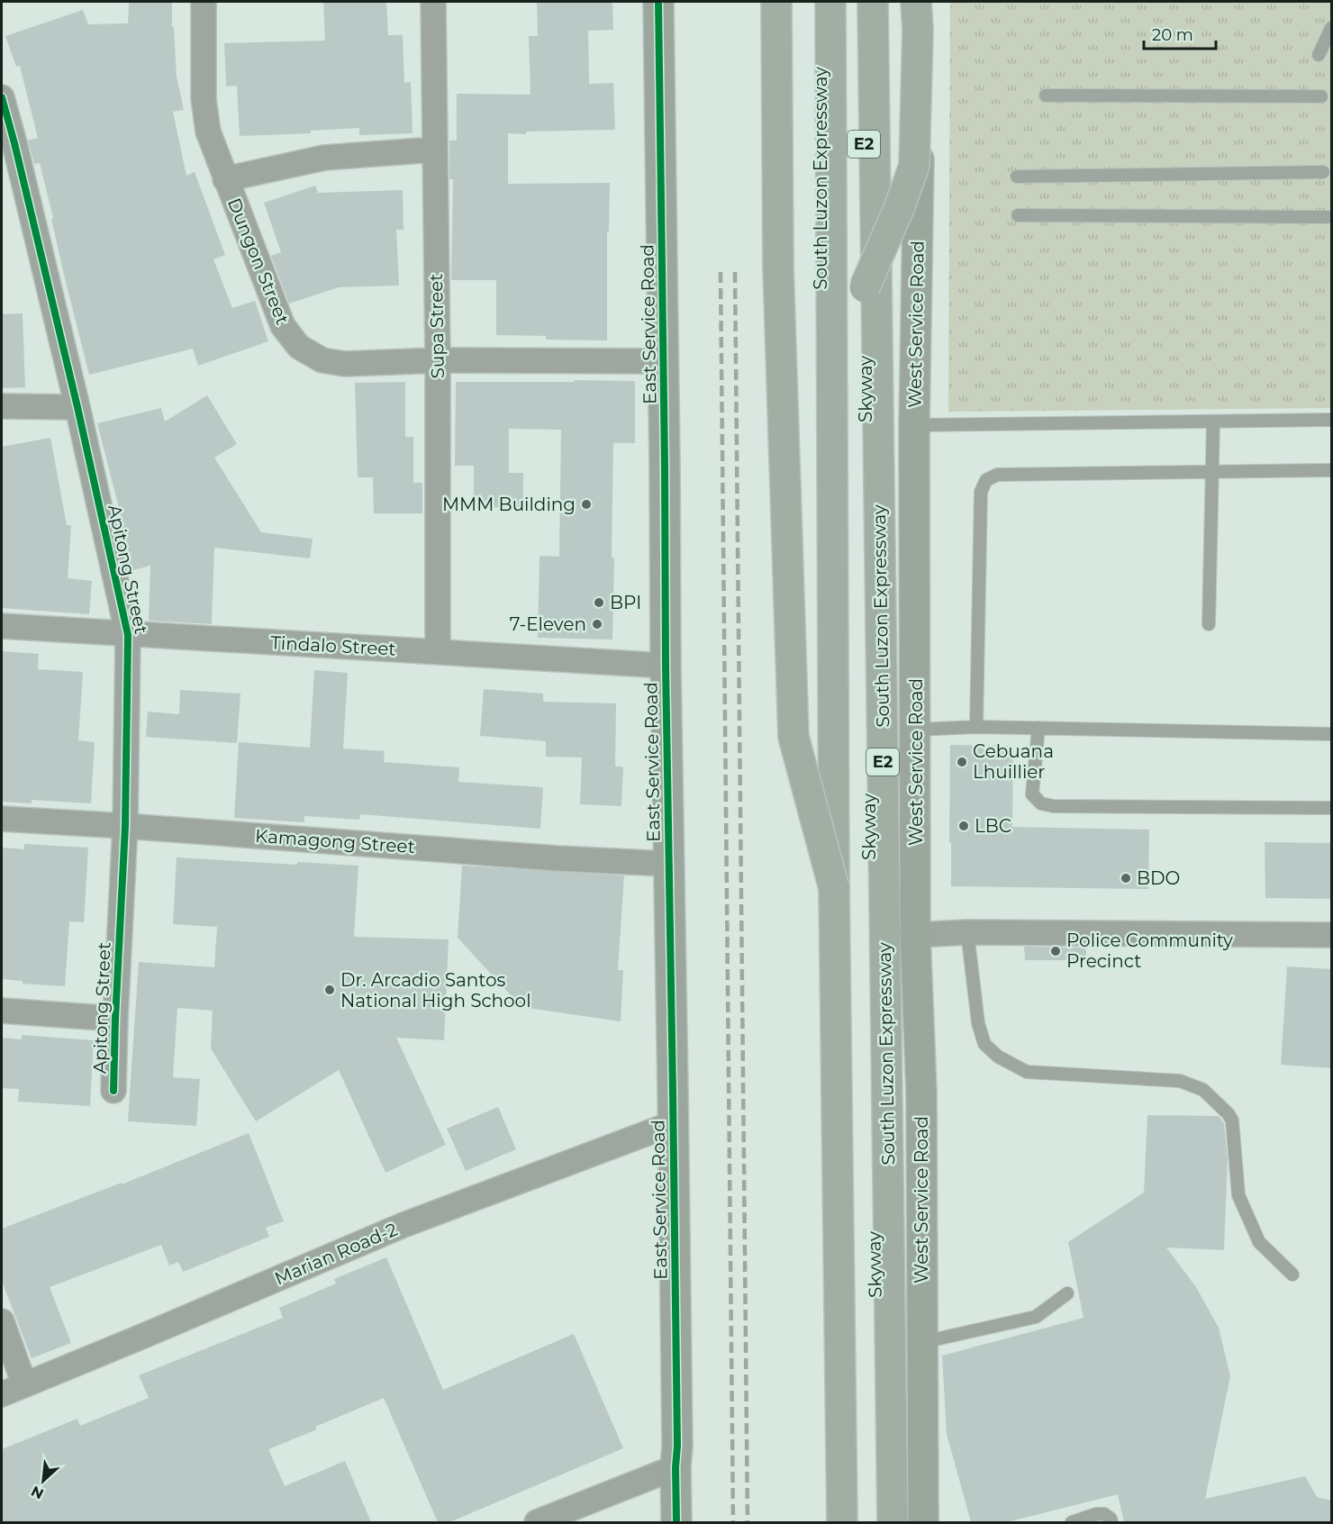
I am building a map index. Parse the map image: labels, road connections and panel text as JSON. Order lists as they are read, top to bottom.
{
  "streets": {
    "highway": ["E2", "South Luzon Expressway", "Skyway"],
    "main road": ["East Service Road", "West Service Road"],
    "street": [
      "Dungon Street",
      "Supa Street",
      "Apitong Street",
      "Tindalo Street",
      "Kamagong Street",
      "Marian Road-2"
    ]
  },
  "crossings": [
    ["Dungon Street", "East Service Road"],
    ["Dungon Street", "Supa Street"],
    ["East Service Road", "Tindalo Street"],
    ["East Service Road", "Kamagong Street"],
    ["East Service Road", "Marian Road-2"],
    ["Supa Street", "Tindalo Street"],
    ["Apitong Street", "Tindalo Street"],
    ["Apitong Street", "Kamagong Street"]
  ],
  "places": [
    "MMM Building",
    "BPI",
    "7-Eleven",
    "Cebuana Lhuillier",
    "LBC",
    "BDO",
    "Police Community Precinct",
    "Dr. Arcadio Santos National High School"
  ],
  "scale_bar": "20 m",
  "north": "bottom left"
}
